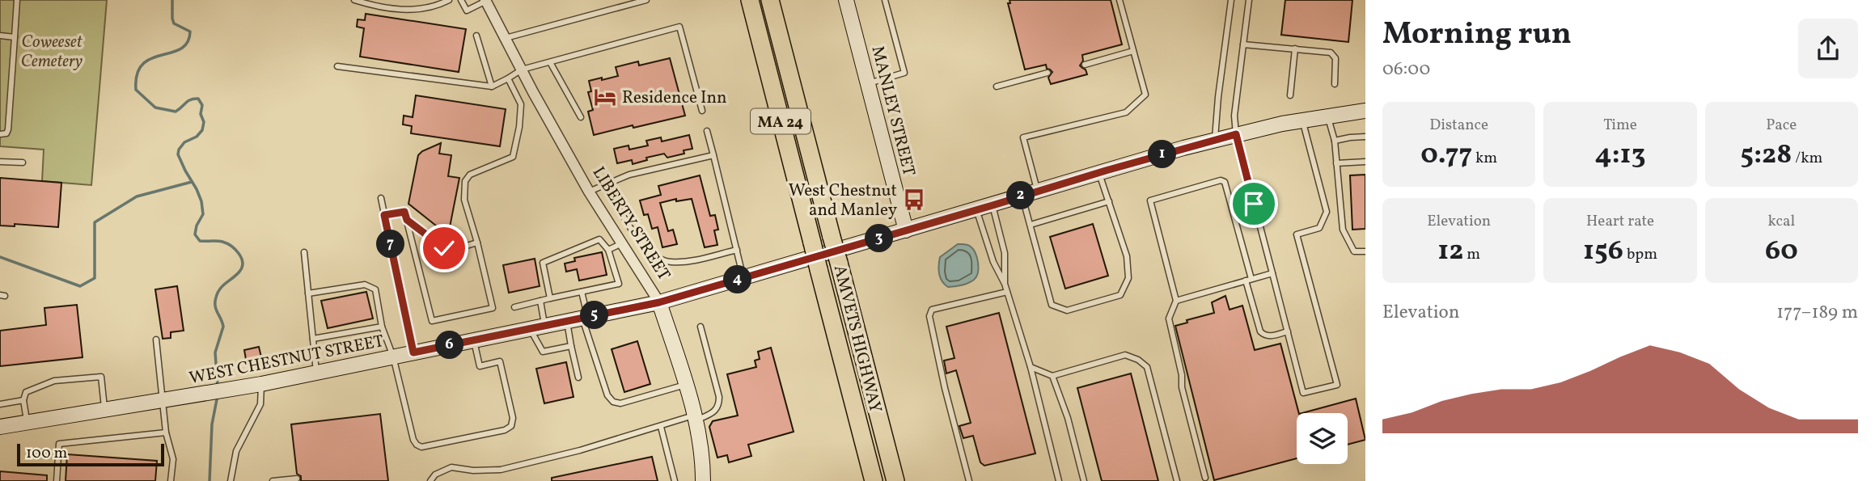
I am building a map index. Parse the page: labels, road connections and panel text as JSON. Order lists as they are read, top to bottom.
{
  "streets": {
    "highway": ["MA 24", "AMVETS HIGHWAY"],
    "main road": ["MANLEY STREET", "LIBERTY STREET", "WEST CHESTNUT STREET"]
  },
  "crossings": [
    ["MANLEY STREET", "WEST CHESTNUT STREET"],
    ["LIBERTY STREET", "WEST CHESTNUT STREET"]
  ],
  "parks": ["Coweeset Cemetery"],
  "places": {
    "hotel": ["Residence Inn"],
    "bus stop": ["West Chestnut and Manley"]
  },
  "scale_bar": "100 m",
  "page": {
    "heading": ["Morning run", "06:00"],
    "stats": [
      ["Distance", "0.77 km"],
      ["Time", "4:13"],
      ["Pace", "5:28 /km"],
      ["Elevation", "12 m"],
      ["Heart rate", "156 bpm"],
      ["kcal", "60"]
    ],
    "pins": [
      "1",
      "2",
      "3",
      "7",
      "4",
      "5",
      "6"
    ],
    "chart": ["Elevation", "177–189 m"],
    "scale": "100 m"
  }
}
